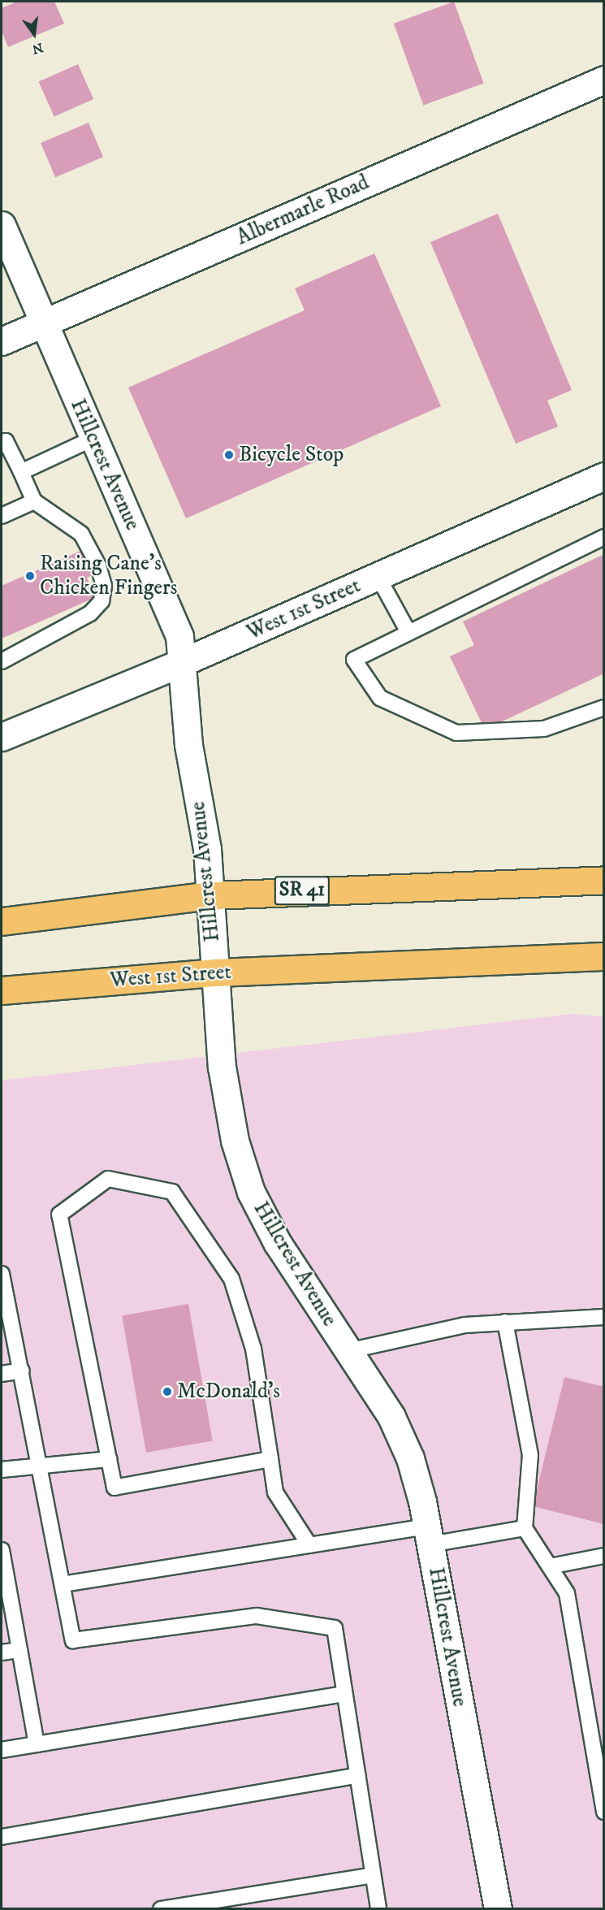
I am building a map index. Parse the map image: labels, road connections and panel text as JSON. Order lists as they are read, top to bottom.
{
  "streets": {
    "main road": ["West 1st Street", "SR 41"],
    "street": ["Albermarle Road", "Hillcrest Avenue"]
  },
  "crossings": [
    ["Albermarle Road", "Hillcrest Avenue"],
    ["Hillcrest Avenue", "West 1st Street"],
    ["Hillcrest Avenue", "SR 41"]
  ],
  "places": ["Bicycle Stop", "Raising Cane’s Chicken Fingers", "McDonald's"],
  "north": "bottom"
}
